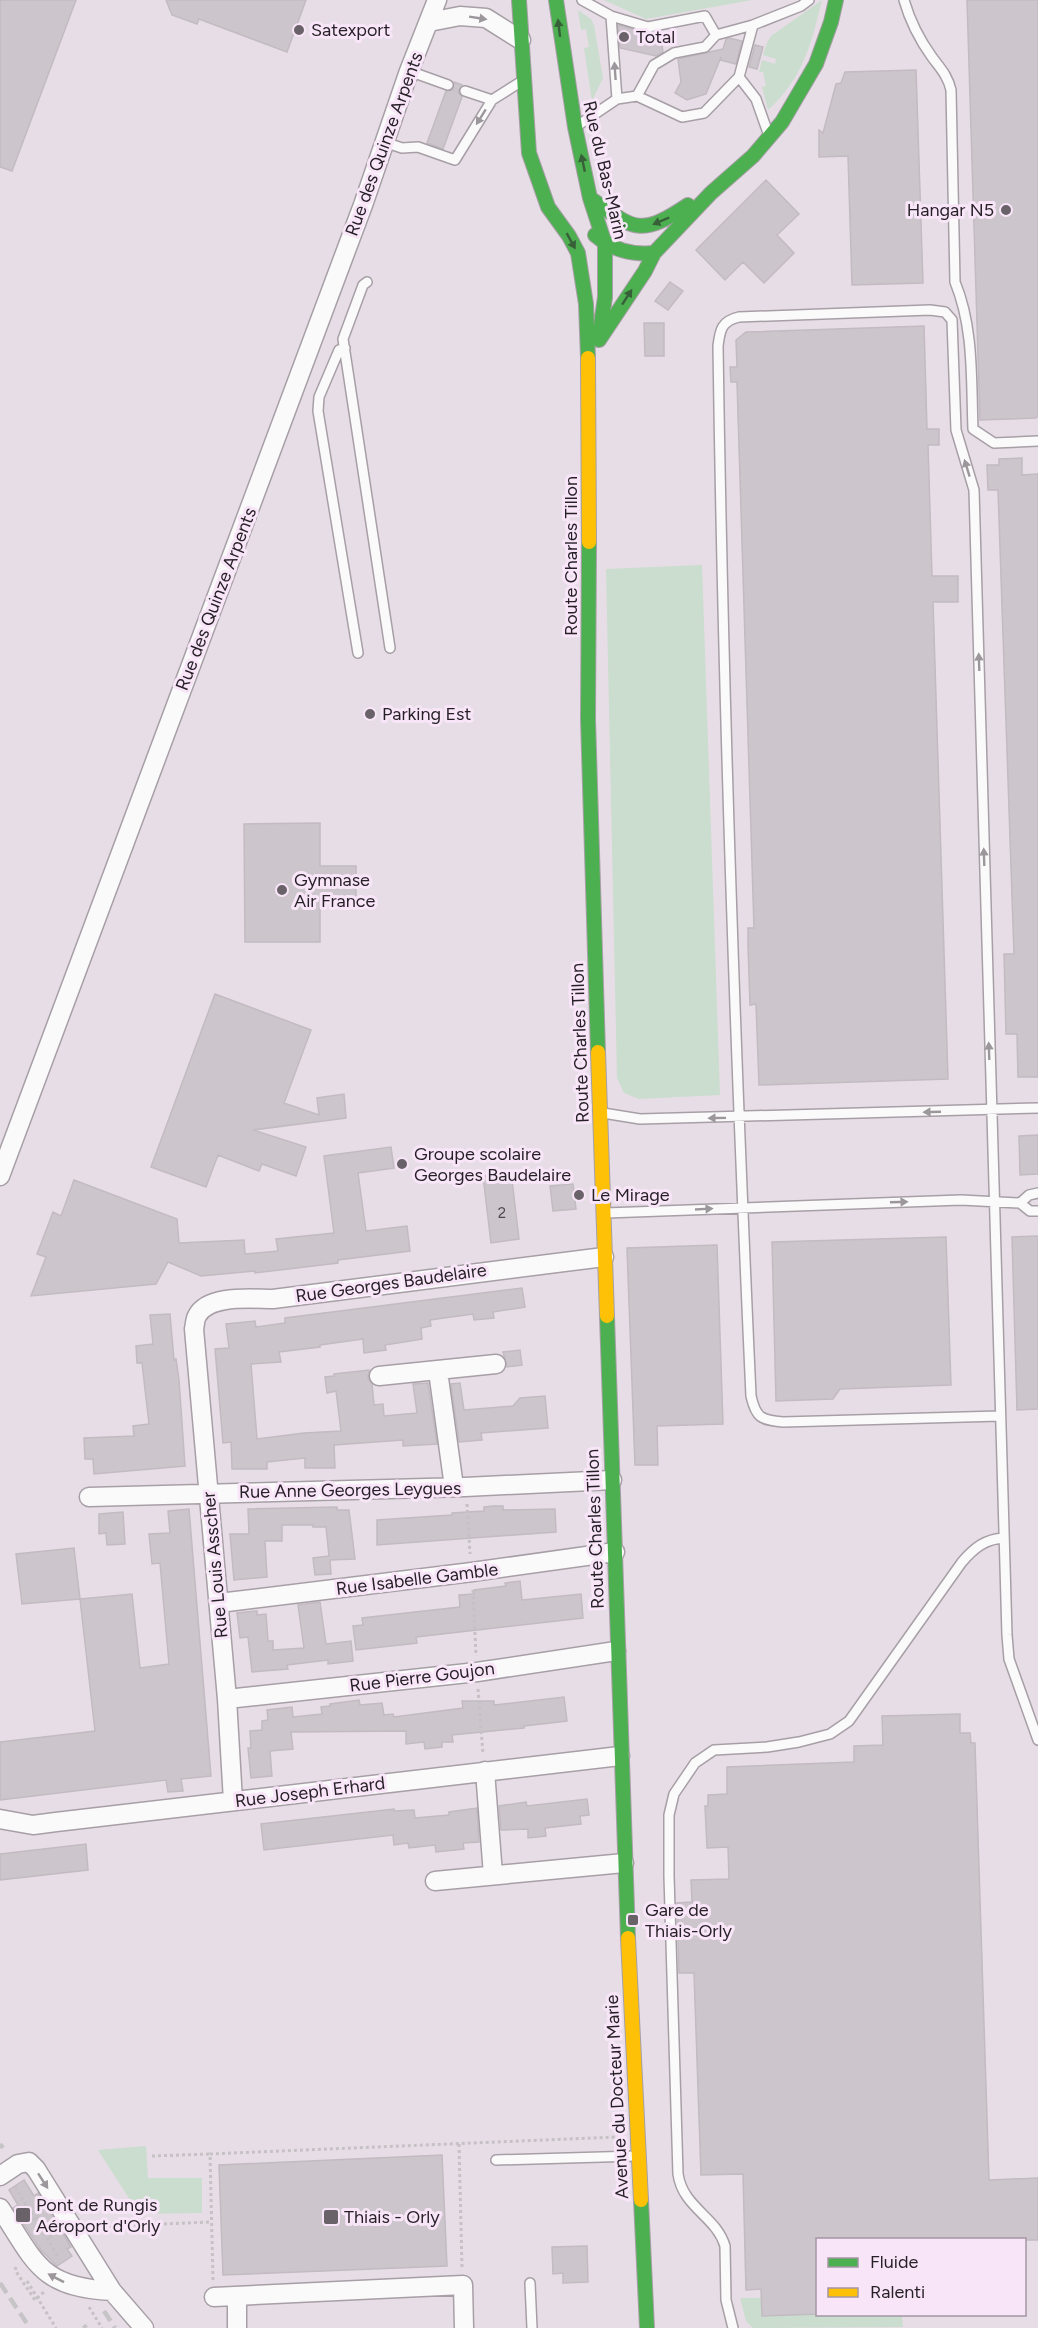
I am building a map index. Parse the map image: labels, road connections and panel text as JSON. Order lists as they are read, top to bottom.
{
  "streets": {
    "main road": ["Rue du Bas-Marin", "Route Charles Tillon", "Avenue du Docteur Marie"],
    "street": [
      "Rue des Quinze Arpents",
      "Rue Georges Baudelaire",
      "Rue Anne Georges Leygues",
      "Rue Louis Asscher",
      "Rue Isabelle Gamble",
      "Rue Pierre Goujon",
      "Rue Joseph Erhard"
    ]
  },
  "crossings": [
    ["Rue du Bas-Marin", "Route Charles Tillon"],
    ["Route Charles Tillon", "Rue Georges Baudelaire"],
    ["Route Charles Tillon", "Rue Anne Georges Leygues"],
    ["Route Charles Tillon", "Rue Isabelle Gamble"],
    ["Route Charles Tillon", "Rue Pierre Goujon"],
    ["Route Charles Tillon", "Rue Joseph Erhard"],
    ["Route Charles Tillon", "Avenue du Docteur Marie"],
    ["Rue Georges Baudelaire", "Rue Louis Asscher"],
    ["Rue Anne Georges Leygues", "Rue Louis Asscher"],
    ["Rue Louis Asscher", "Rue Isabelle Gamble"],
    ["Rue Louis Asscher", "Rue Pierre Goujon"],
    ["Rue Louis Asscher", "Rue Joseph Erhard"]
  ],
  "places": {
    "other": [
      "Satexport",
      "Total",
      "Hangar N5",
      "Parking Est",
      "Gymnase Air France",
      "Groupe scolaire Georges Baudelaire",
      "Le Mirage"
    ],
    "transit": ["Gare de Thiais-Orly", "Pont de Rungis Aéroport d'Orly", "Thiais - Orly"]
  },
  "house_numbers": ["2"],
  "legend": ["Fluide", "Ralenti"]
}
